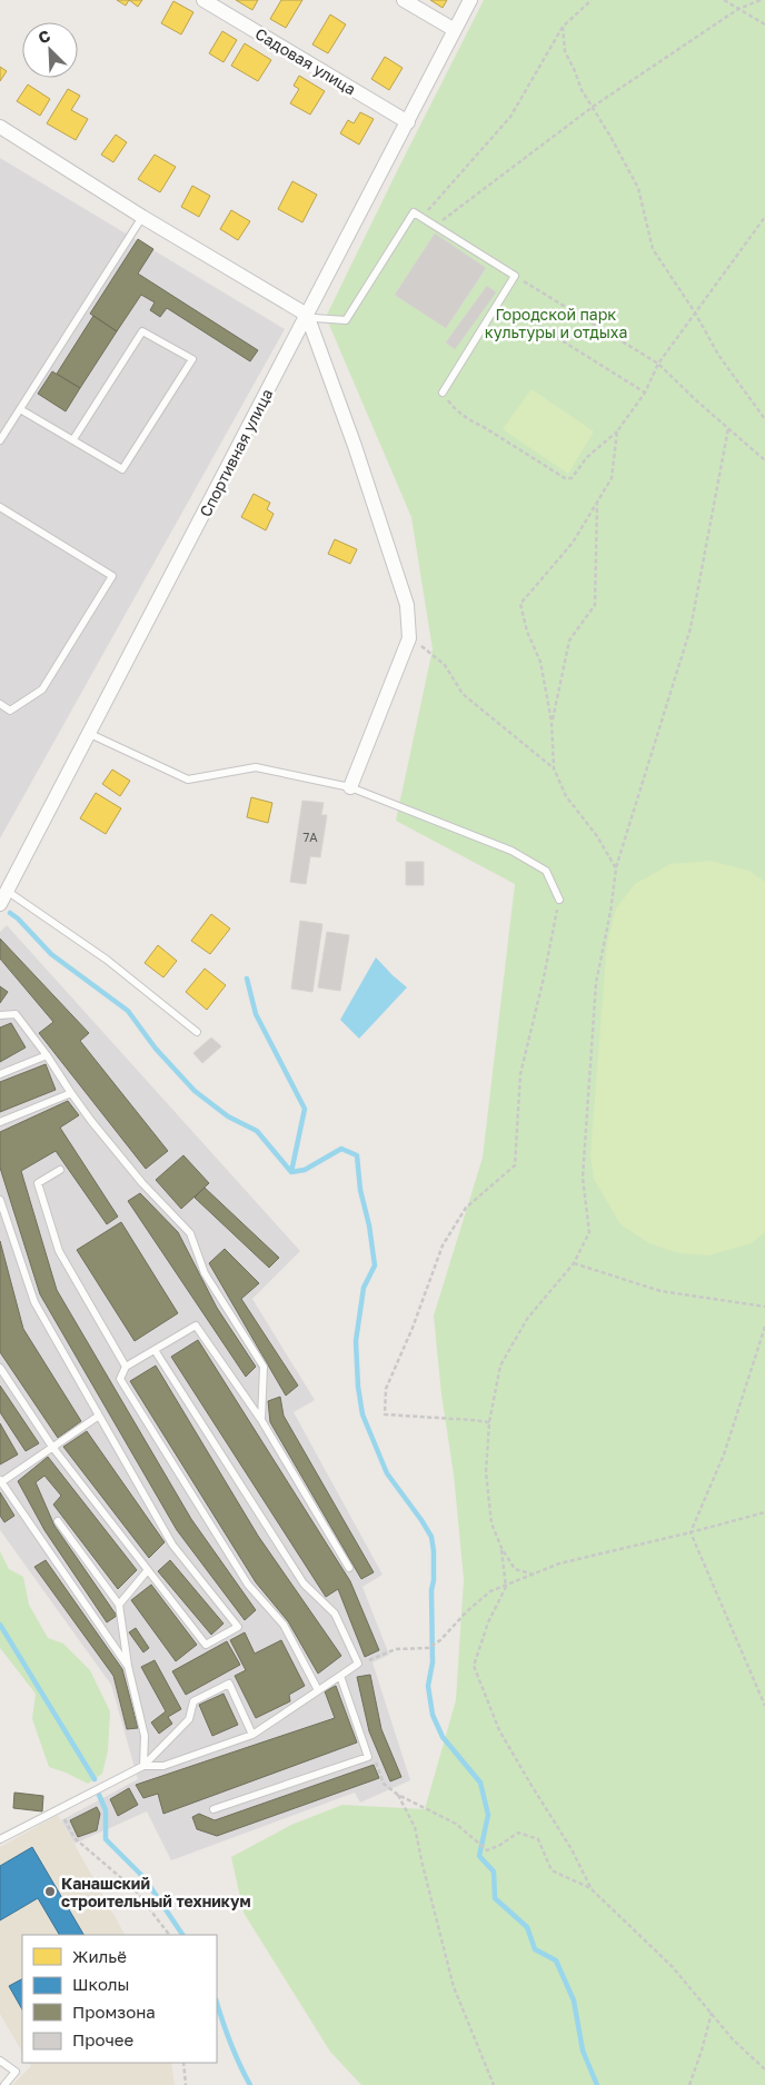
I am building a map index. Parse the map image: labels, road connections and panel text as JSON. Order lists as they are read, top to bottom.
{
  "streets": {
    "street": ["Садовая улица", "Спортивная улица"]
  },
  "crossings": [
    ["Садовая улица", "Спортивная улица"]
  ],
  "parks": ["Городской парк культуры и отдыха"],
  "places": ["Канашский строительный техникум"],
  "house_numbers": ["7А"],
  "legend": [
    "Жильё",
    "Школы",
    "Промзона",
    "Прочее"
  ],
  "north": "top left"
}
